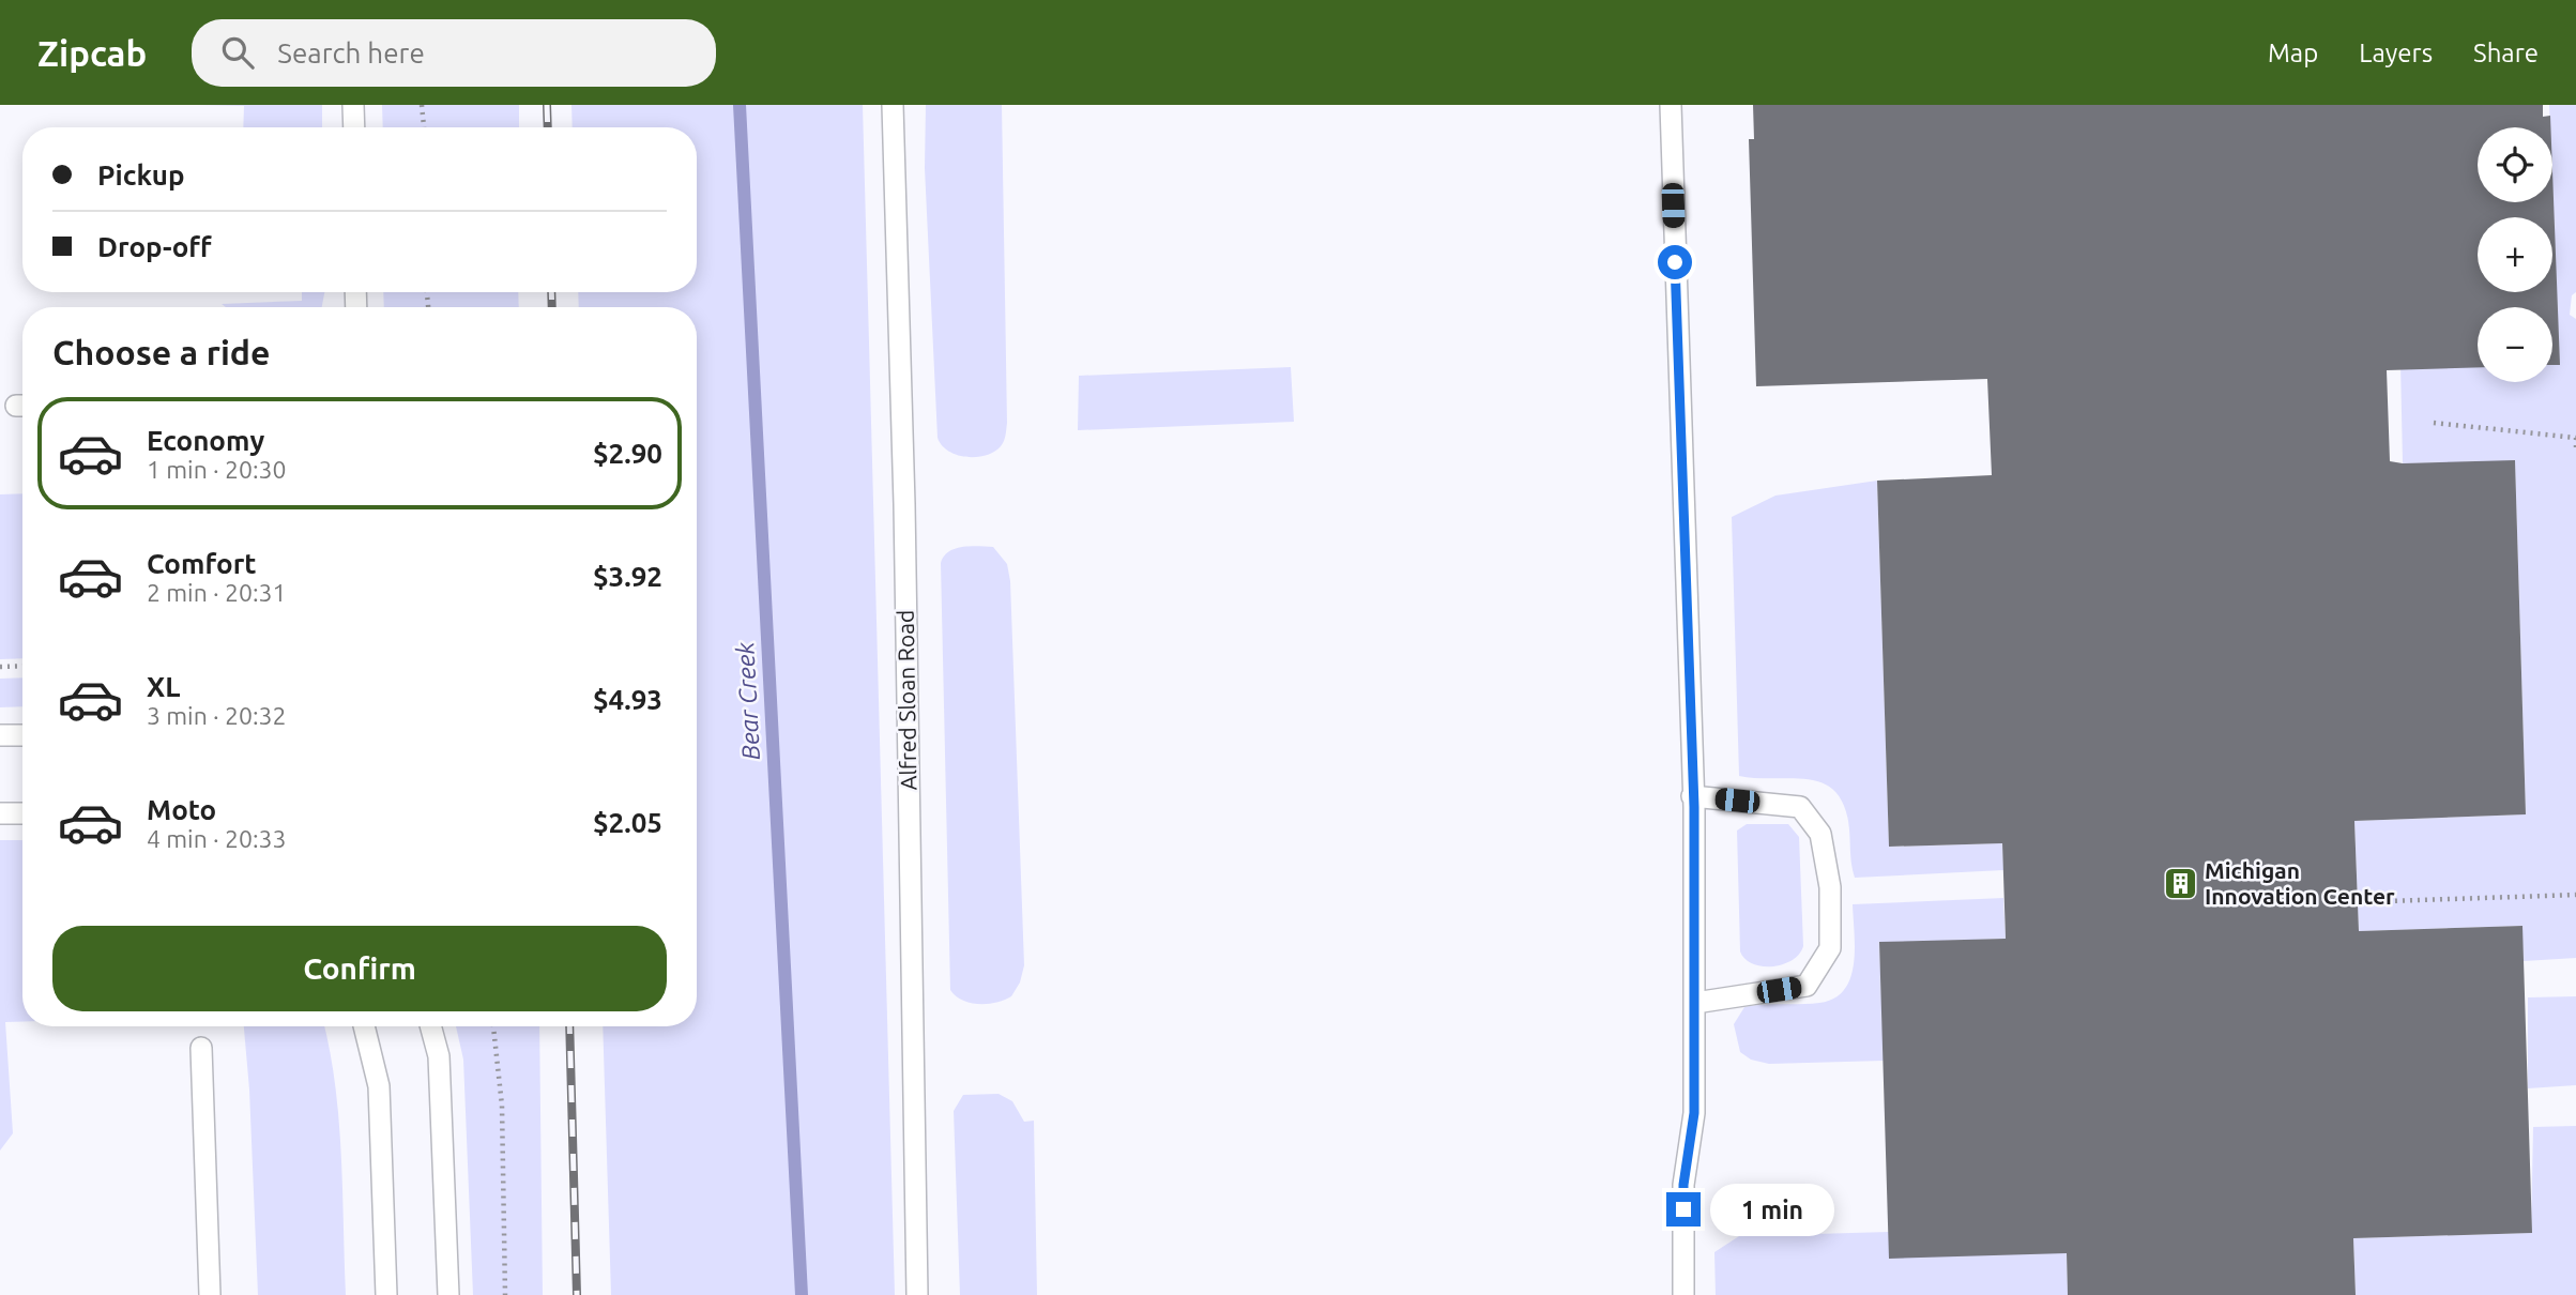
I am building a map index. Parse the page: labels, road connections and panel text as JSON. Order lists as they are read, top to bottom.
{
  "streets": {
    "lane": ["Alfred Sloan Road"]
  },
  "water": ["Bear Creek"],
  "places": {
    "building": ["Michigan Innovation Center"]
  },
  "page": {
    "header": "Zipcab",
    "search": "Search here",
    "nav": ["Map", "Layers", "Share"],
    "map_buttons": ["+", "−"],
    "banner": ["Pickup", "Drop-off"],
    "heading": "Choose a ride",
    "list": [
      {
        "name": "Economy",
        "note": "1 min · 20:30",
        "value": "$2.90"
      },
      {
        "name": "Comfort",
        "note": "2 min · 20:31",
        "value": "$3.92"
      },
      {
        "name": "XL",
        "note": "3 min · 20:32",
        "value": "$4.93"
      },
      {
        "name": "Moto",
        "note": "4 min · 20:33",
        "value": "$2.05"
      }
    ],
    "buttons": "Confirm",
    "bubble": "1 min"
  }
}
